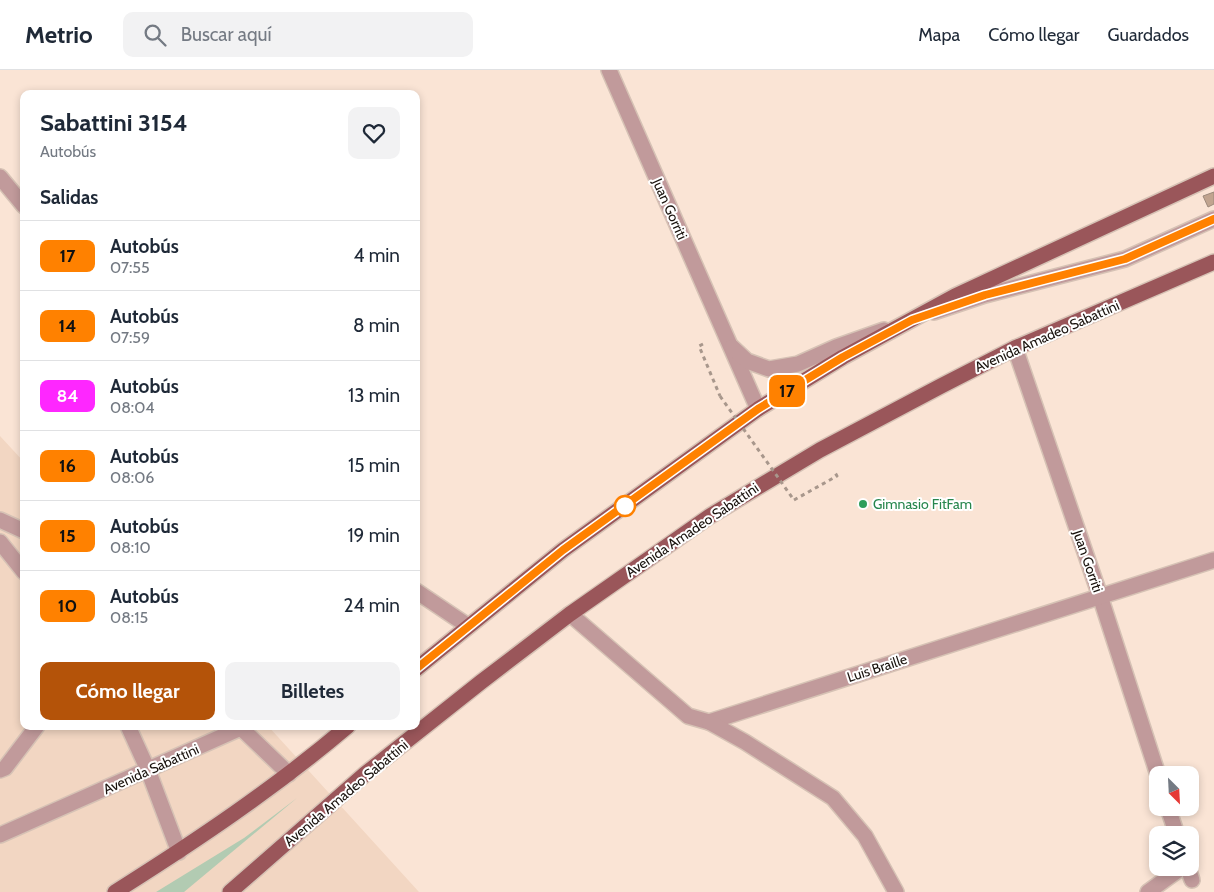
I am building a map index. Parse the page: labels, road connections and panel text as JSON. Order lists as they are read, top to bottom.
{
  "streets": {
    "main road": ["Avenida Amadeo Sabattini"],
    "street": ["Juan Gorriti", "Luis Braille", "Avenida Sabattini"]
  },
  "crossings": [
    ["Juan Gorriti", "Avenida Amadeo Sabattini"],
    ["Juan Gorriti", "Luis Braille"]
  ],
  "places": ["Gimnasio FitFam"],
  "lines": ["bus line 17"],
  "north": "bottom right",
  "page": {
    "header": "Metrio",
    "search": "Buscar aquí",
    "nav": ["Mapa", "Cómo llegar", "Guardados"],
    "on_map": "17",
    "heading": [
      ["Sabattini 3154", "Autobús"],
      "Salidas"
    ],
    "list": [
      {
        "mark": "17",
        "name": "Autobús",
        "note": "07:55",
        "value": "4 min"
      },
      {
        "mark": "14",
        "name": "Autobús",
        "note": "07:59",
        "value": "8 min"
      },
      {
        "mark": "84",
        "name": "Autobús",
        "note": "08:04",
        "value": "13 min"
      },
      {
        "mark": "16",
        "name": "Autobús",
        "note": "08:06",
        "value": "15 min"
      },
      {
        "mark": "15",
        "name": "Autobús",
        "note": "08:10",
        "value": "19 min"
      },
      {
        "mark": "10",
        "name": "Autobús",
        "note": "08:15",
        "value": "24 min"
      }
    ],
    "buttons": ["Cómo llegar", "Billetes"]
  }
}
